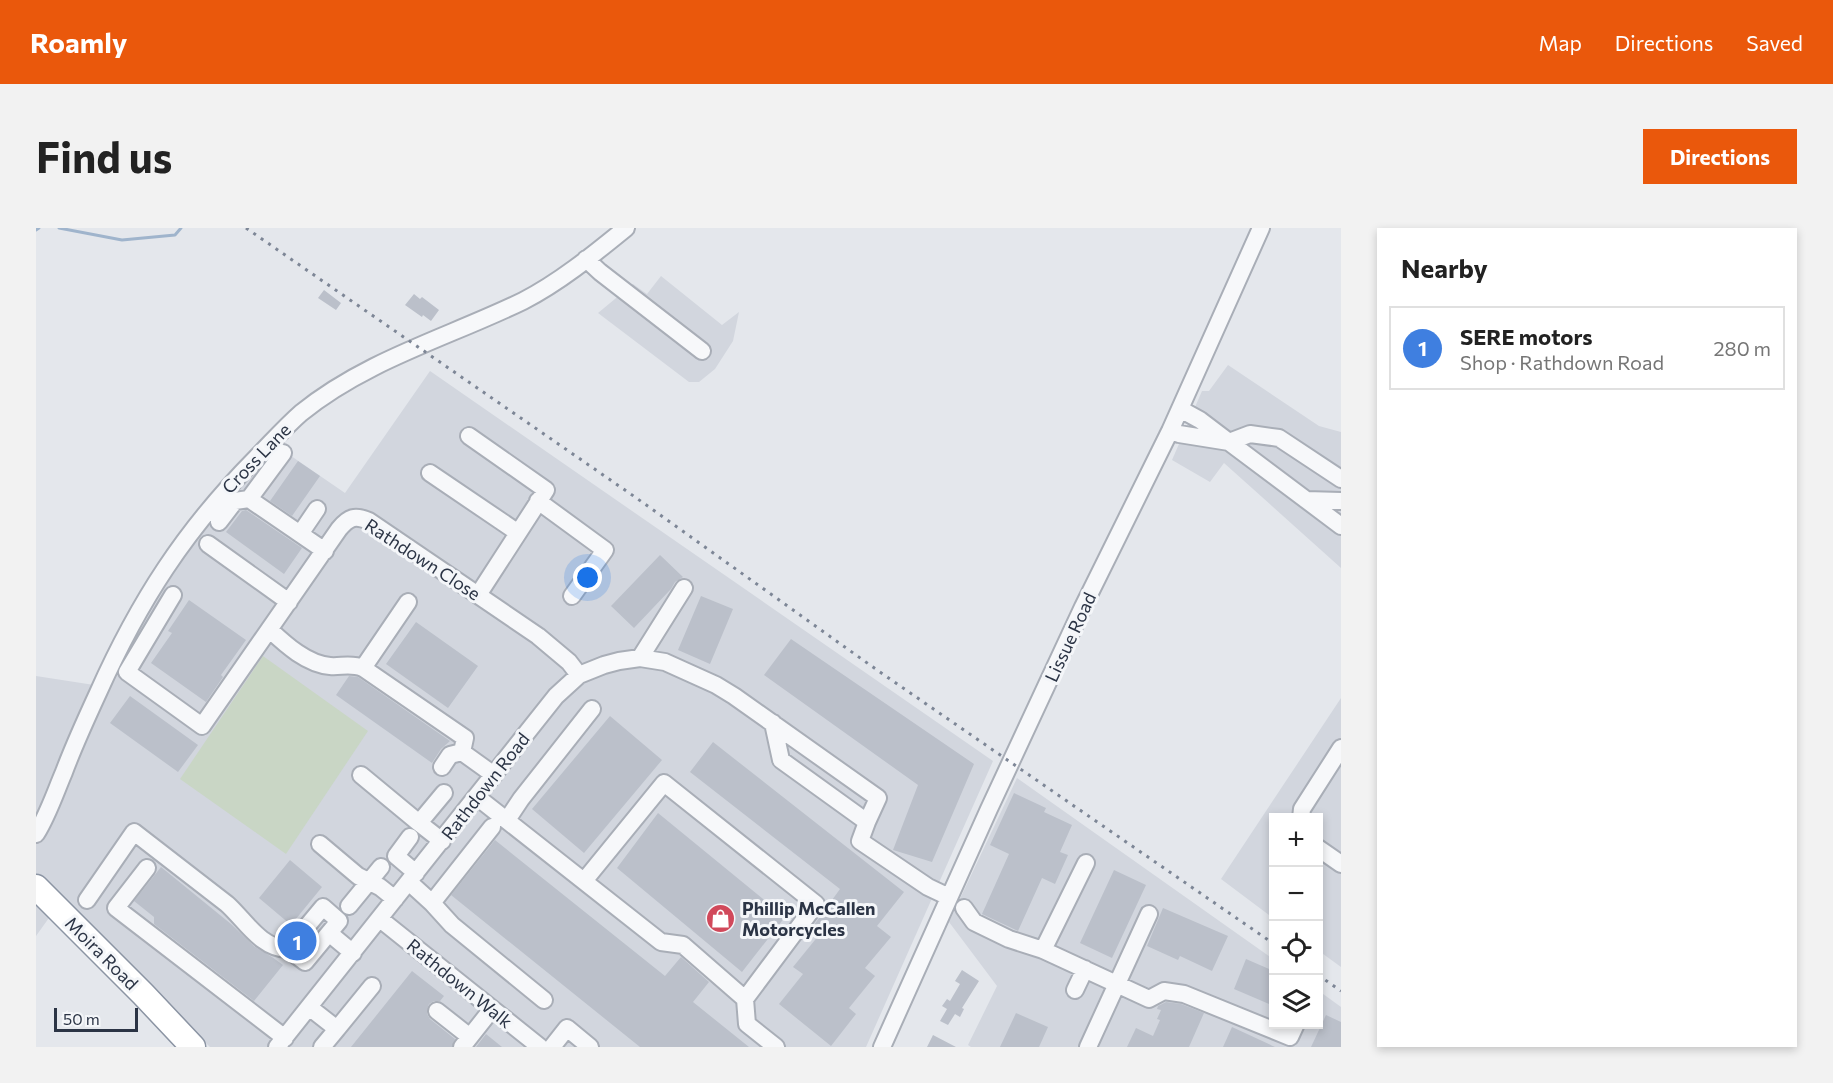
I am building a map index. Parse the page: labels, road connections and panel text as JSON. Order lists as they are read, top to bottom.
{
  "streets": {
    "highway": ["Moira Road"],
    "street": [
      "Cross Lane",
      "Rathdown Close",
      "Lissue Road",
      "Rathdown Road",
      "Rathdown Walk"
    ]
  },
  "crossings": [
    ["Rathdown Close", "Rathdown Road"],
    ["Rathdown Road", "Rathdown Walk"]
  ],
  "places": {
    "shop": ["Phillip McCallen Motorcycles"]
  },
  "scale_bar": "50 m",
  "page": {
    "header": "Roamly",
    "nav": ["Map", "Directions", "Saved"],
    "buttons": "Directions",
    "title": "Find us",
    "heading": "Nearby",
    "list": [
      {
        "mark": "1",
        "name": "SERE motors",
        "note": "Shop · Rathdown Road",
        "value": "280 m"
      }
    ],
    "map_buttons": ["+", "−"],
    "pins": "1",
    "scale": "50 m"
  }
}
